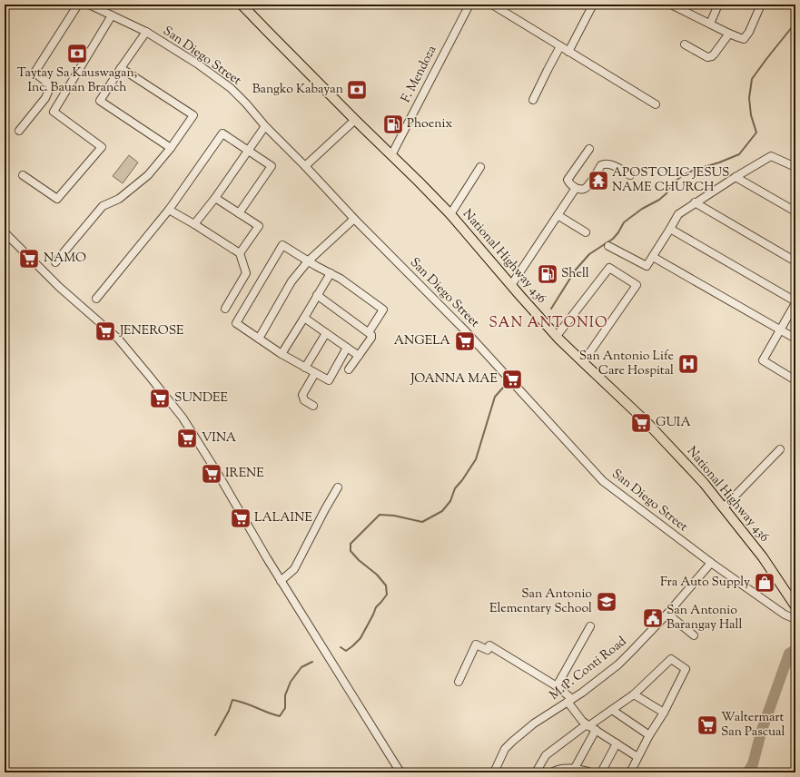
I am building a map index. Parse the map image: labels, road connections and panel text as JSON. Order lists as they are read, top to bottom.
{
  "streets": {
    "main road": ["National Highway 436"],
    "street": ["San Diego Street", "F. Mendoza", "M. P. Conti Road"]
  },
  "crossings": [
    ["San Diego Street", "M. P. Conti Road"],
    ["F. Mendoza", "National Highway 436"]
  ],
  "districts": ["SAN ANTONIO"],
  "places": {
    "bank": ["Taytay Sa Kauswagan, Inc. Bauan Branch", "Bangko Kabayan"],
    "fuel station": ["Phoenix", "Shell"],
    "temple": ["APOSTOLIC JESUS NAME CHURCH"],
    "supermarket": [
      "NAMO",
      "JENEROSE",
      "ANGELA",
      "JOANNA MAE",
      "SUNDEE",
      "GUIA",
      "VINA",
      "IRENE",
      "LALAINE",
      "Waltermart San Pascual"
    ],
    "hospital": ["San Antonio Life Care Hospital"],
    "shop": ["Fra Auto Supply"],
    "school or university": ["San Antonio Elementary School"],
    "public building": ["San Antonio Barangay Hall"]
  }
}
